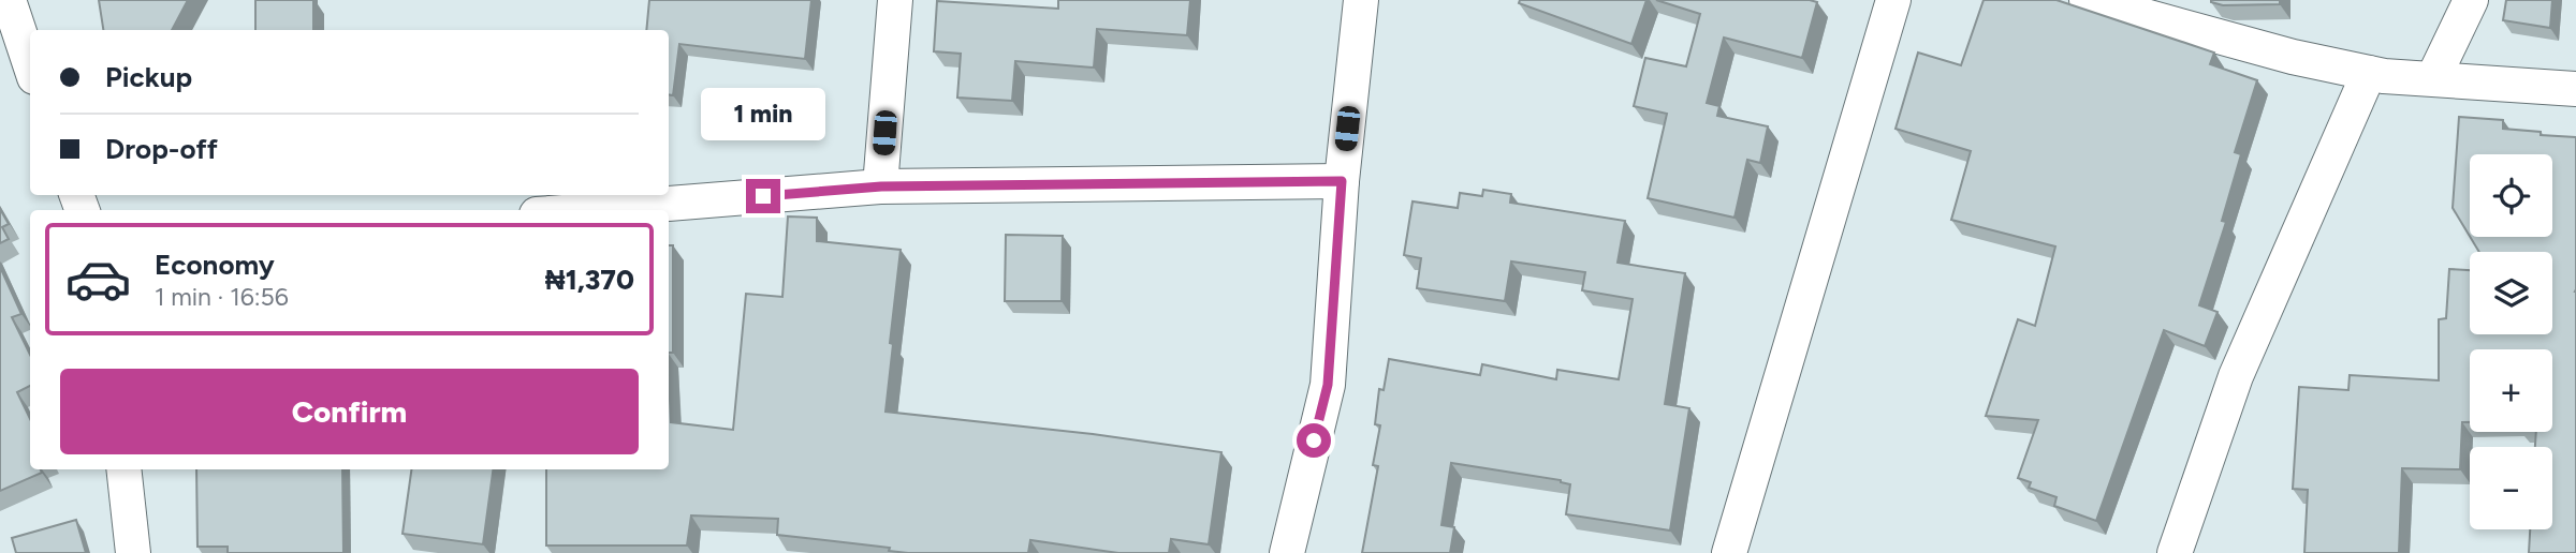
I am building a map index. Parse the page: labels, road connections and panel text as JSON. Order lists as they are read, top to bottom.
{
  "page": {
    "banner": ["Pickup", "Drop-off"],
    "bubble": "1 min",
    "map_buttons": ["+", "−"],
    "list": [
      {
        "name": "Economy",
        "note": "1 min · 16:56",
        "value": "₦1,370"
      }
    ],
    "buttons": "Confirm"
  }
}
